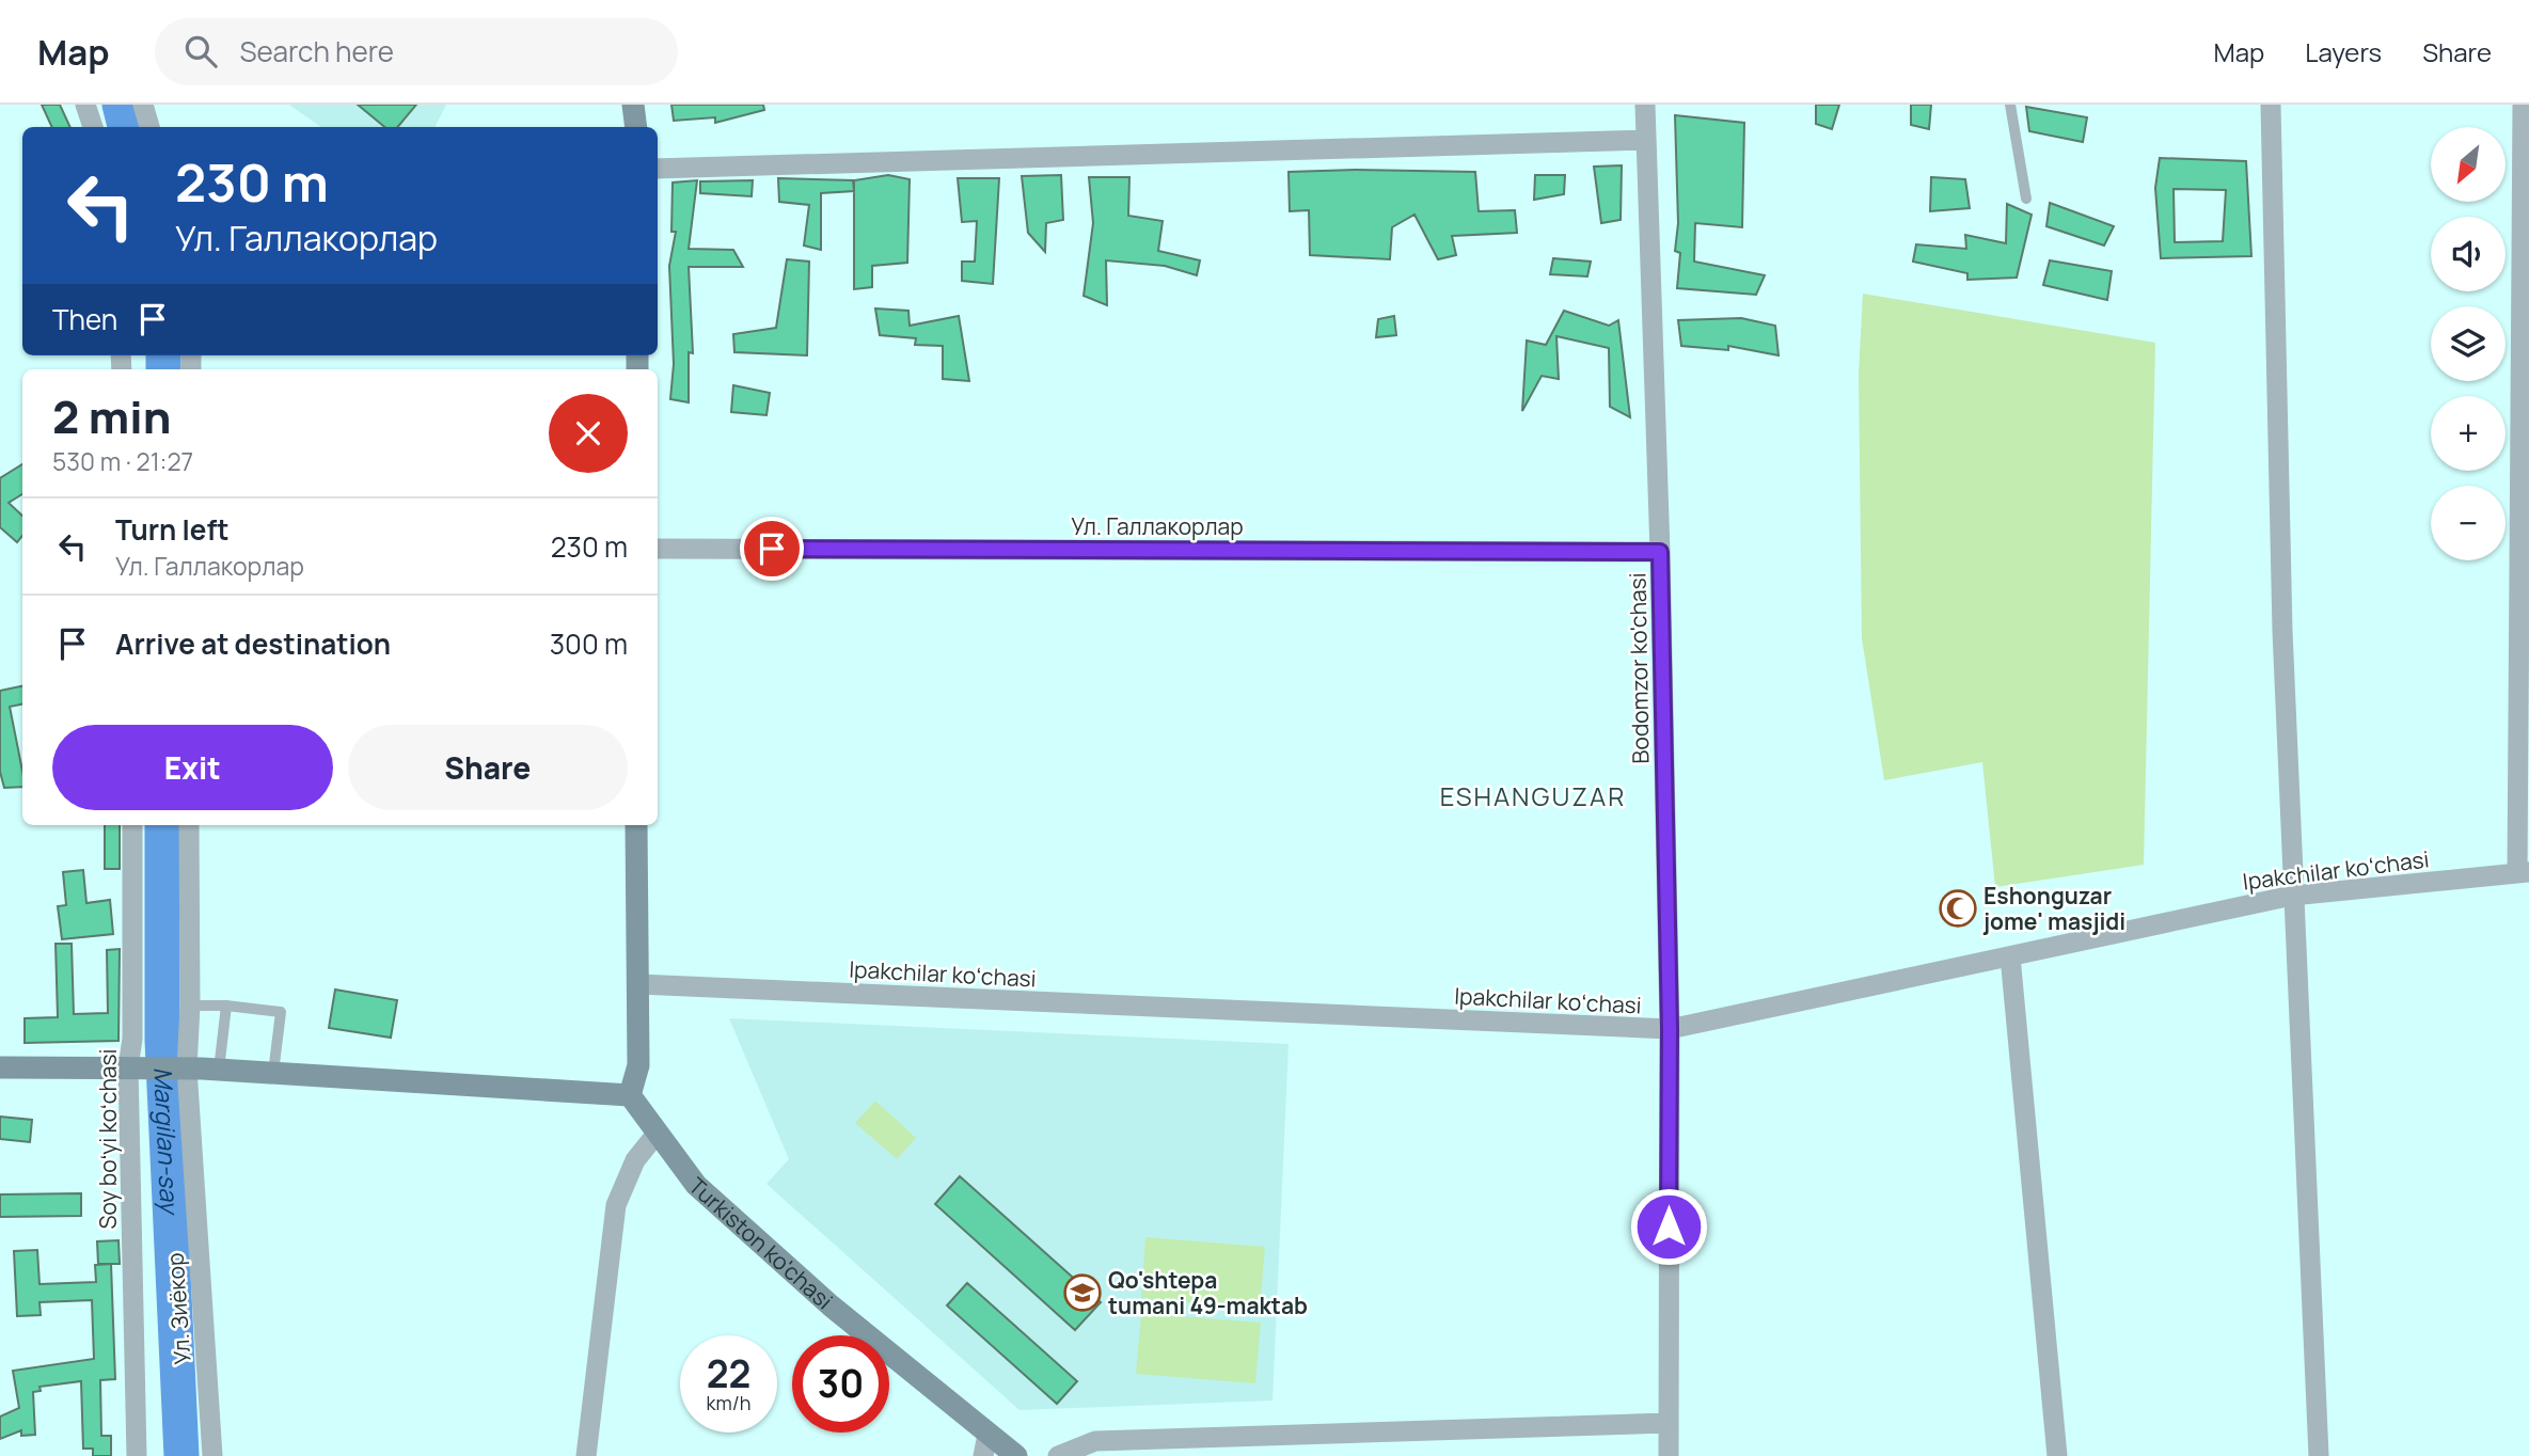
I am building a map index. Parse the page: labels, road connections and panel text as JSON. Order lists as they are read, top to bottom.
{
  "streets": {
    "street": [
      "Ул. Галлакорлар",
      "Bodomzor ko'chasi",
      "Ipakchilar koʻchasi",
      "Soy boʻyi koʻchasi",
      "Turkiston ko'chasi",
      "Ул. Зиёкор"
    ]
  },
  "crossings": [
    ["Ул. Галлакорлар", "Bodomzor ko'chasi"],
    ["Bodomzor ko'chasi", "Ipakchilar koʻchasi"]
  ],
  "districts": ["ESHANGUZAR"],
  "water": ["Margilan-say"],
  "places": {
    "mosque": ["Eshonguzar jome' masjidi"],
    "school or university": ["Qo'shtepa tumani 49-maktab"]
  },
  "north": "bottom left",
  "page": {
    "header": "Map",
    "search": "Search here",
    "nav": ["Map", "Layers", "Share"],
    "map_buttons": ["+", "−"],
    "turn": ["230 m", "Ул. Галлакорлар"],
    "then": "Then",
    "heading": ["2 min", "530 m · 21:27"],
    "list": [
      {
        "name": "Turn left",
        "note": "Ул. Галлакорлар",
        "value": "230 m"
      },
      {
        "name": "Arrive at destination",
        "value": "300 m"
      }
    ],
    "buttons": ["Exit", "Share"],
    "speed": "22 km/h",
    "limit": "30"
  }
}
